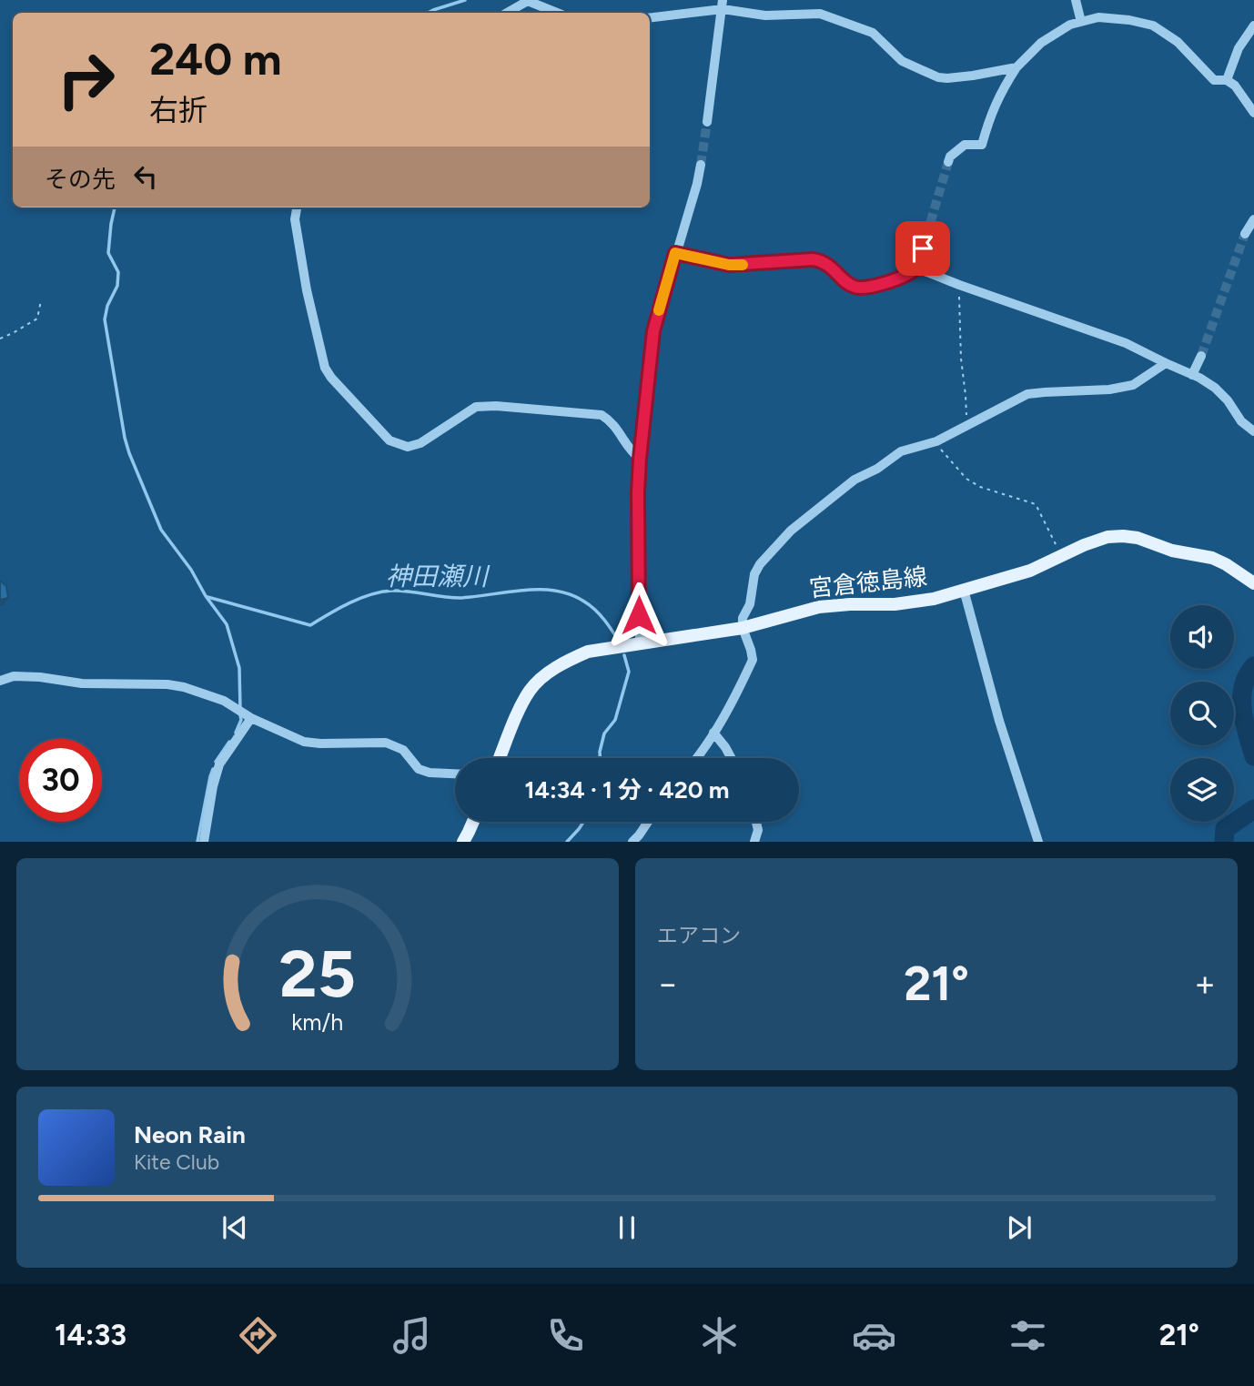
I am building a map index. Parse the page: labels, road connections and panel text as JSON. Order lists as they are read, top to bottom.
{
  "streets": {
    "main road": ["宮倉徳島線"]
  },
  "water": ["神田瀬川"],
  "page": {
    "turn": ["240 m", "右折"],
    "then": "その先",
    "limit": "30",
    "trip": "14:34 · 1 分 · 420 m",
    "tile": "エアコン",
    "heat": ["−", "21°", "+"],
    "song": ["Neon Rain", "Kite Club"],
    "tabs": ["14:33", "21°"],
    "gauge": ["25", "km/h"]
  }
}
